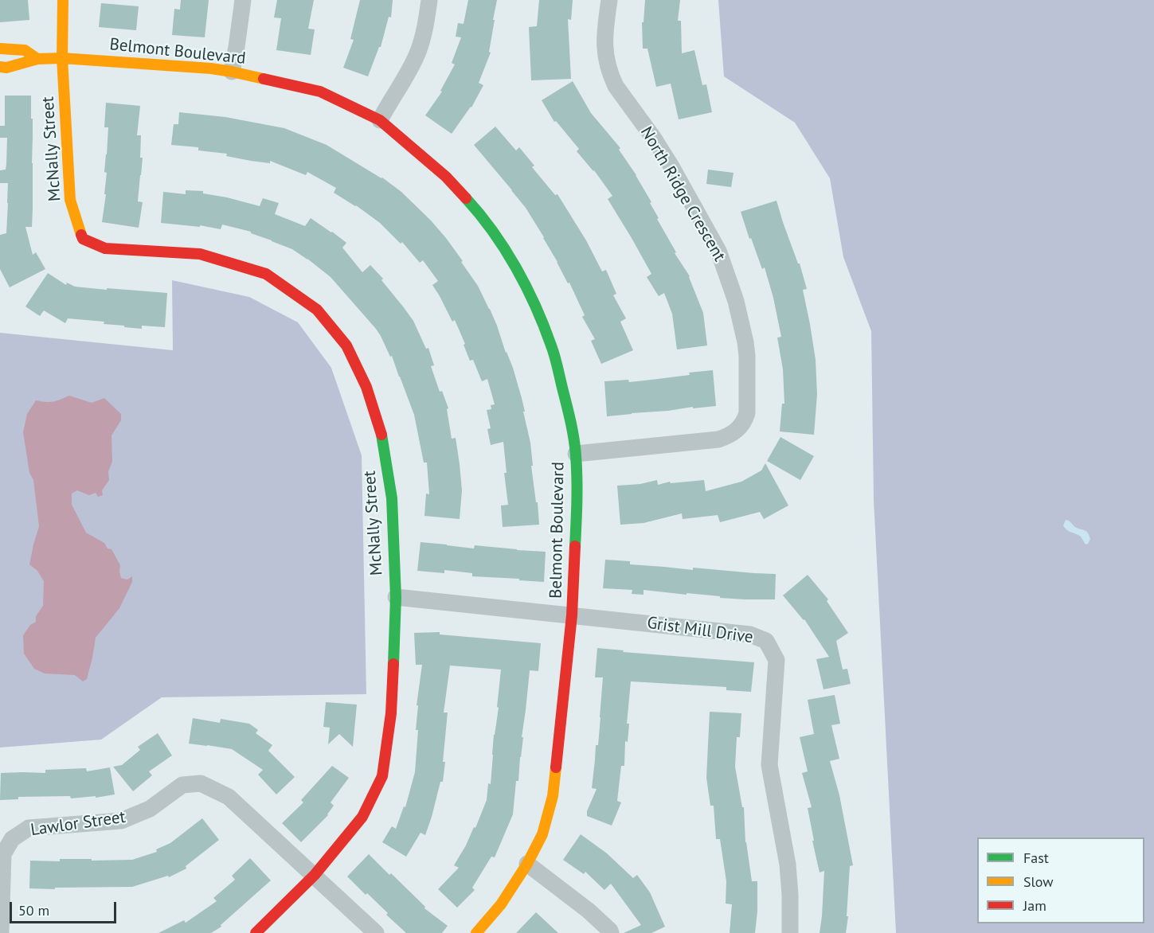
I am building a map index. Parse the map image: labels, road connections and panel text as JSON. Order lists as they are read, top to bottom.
{
  "streets": {
    "street": [
      "Belmont Boulevard",
      "McNally Street",
      "North Ridge Crescent",
      "Grist Mill Drive",
      "Lawlor Street"
    ]
  },
  "crossings": [
    ["Belmont Boulevard", "McNally Street"],
    ["Belmont Boulevard", "North Ridge Crescent"],
    ["Belmont Boulevard", "Grist Mill Drive"],
    ["McNally Street", "Grist Mill Drive"],
    ["McNally Street", "Lawlor Street"]
  ],
  "legend": ["Fast", "Slow", "Jam"],
  "scale_bar": "50 m"
}
